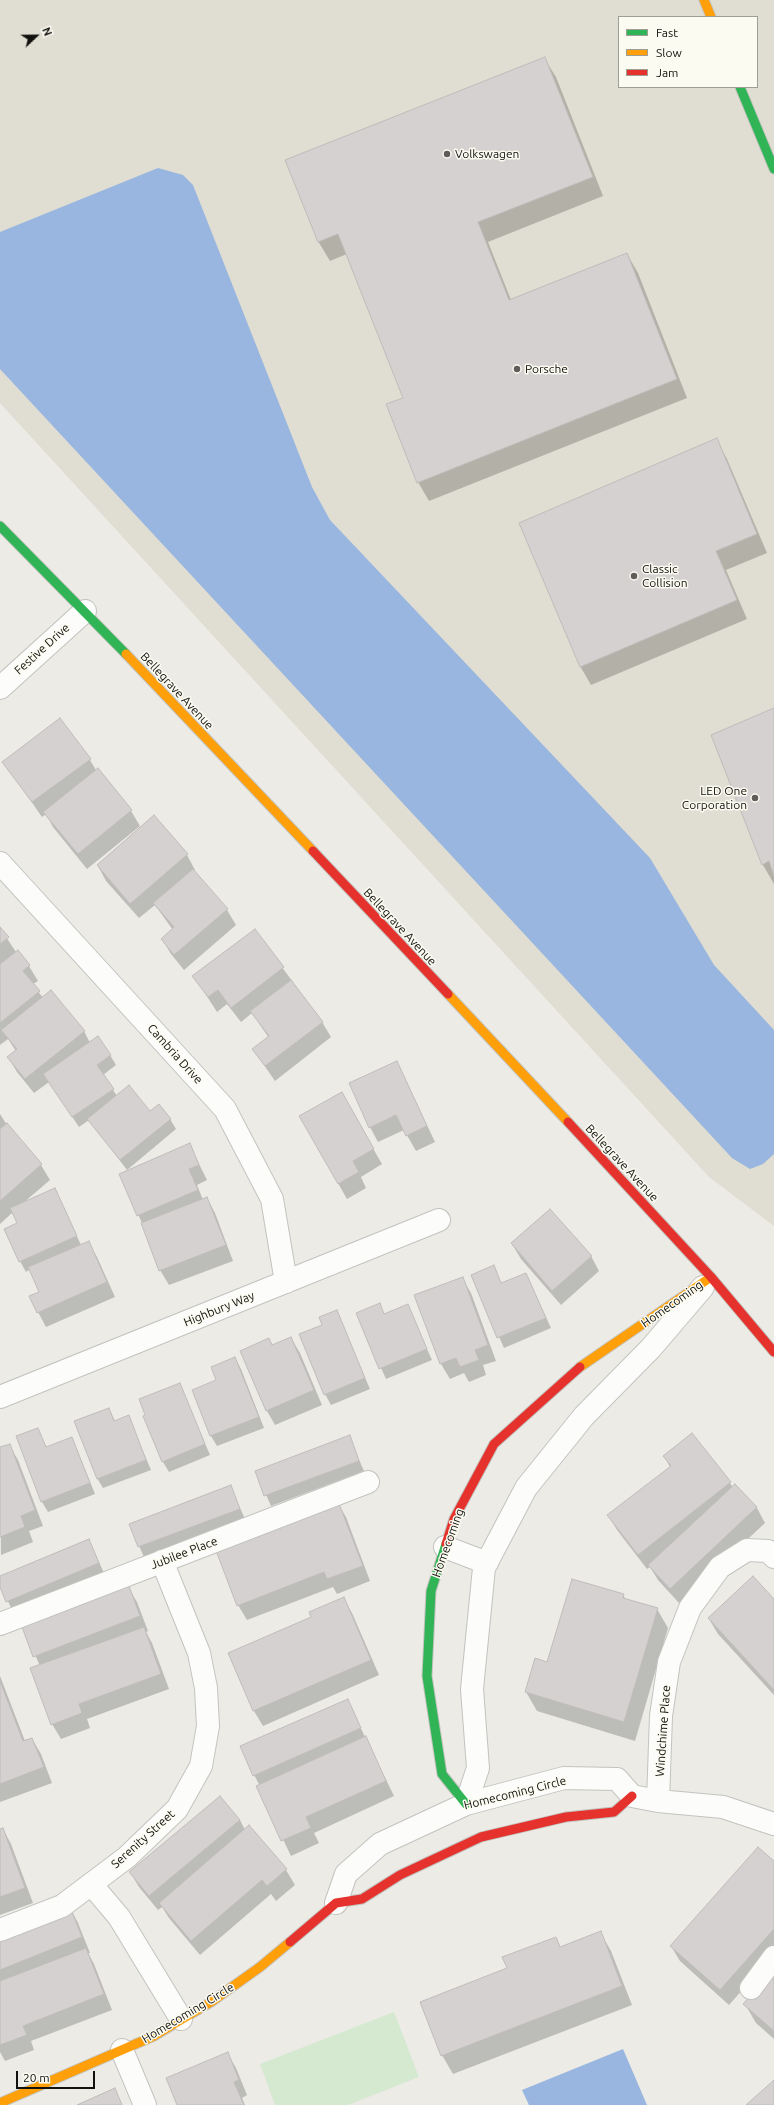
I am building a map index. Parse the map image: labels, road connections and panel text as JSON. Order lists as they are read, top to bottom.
{
  "streets": {
    "street": [
      "Festive Drive",
      "Bellegrave Avenue",
      "Cambria Drive",
      "Homecoming",
      "Highbury Way",
      "Jubilee Place",
      "Windchime Place",
      "Homecoming Circle",
      "Serenity Street"
    ]
  },
  "crossings": [
    ["Festive Drive", "Bellegrave Avenue"],
    ["Bellegrave Avenue", "Homecoming"],
    ["Cambria Drive", "Highbury Way"],
    ["Homecoming", "Homecoming Circle"],
    ["Jubilee Place", "Serenity Street"]
  ],
  "places": [
    "Volkswagen",
    "Porsche",
    "Classic Collision",
    "LED One Corporation"
  ],
  "legend": ["Fast", "Slow", "Jam"],
  "scale_bar": "20 m",
  "north": "right"
}
